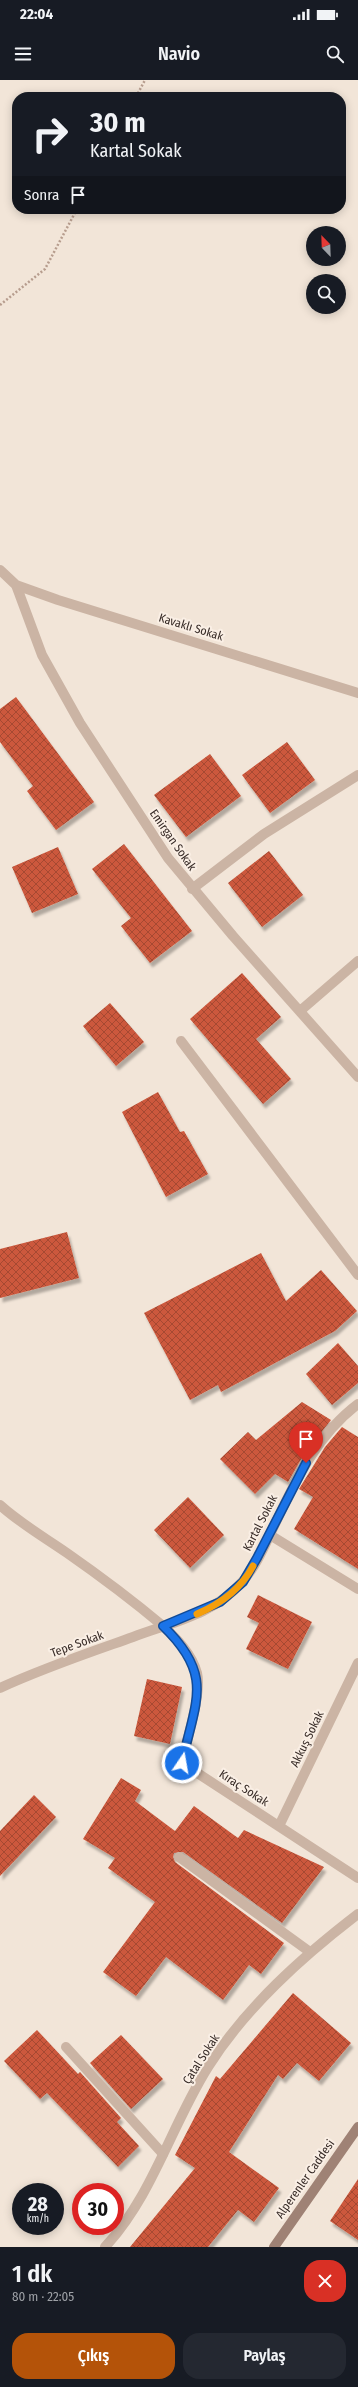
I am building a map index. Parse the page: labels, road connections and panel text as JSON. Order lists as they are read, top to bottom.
{
  "streets": {
    "street": [
      "Kavaklı Sokak",
      "Emirgan Sokak",
      "Kartal Sokak",
      "Tepe Sokak",
      "Akkuş Sokak",
      "Kıraç Sokak",
      "Çatal Sokak",
      "Alperenler Caddesi"
    ]
  },
  "crossings": [
    ["Kavaklı Sokak", "Emirgan Sokak"],
    ["Kartal Sokak", "Tepe Sokak"],
    ["Kartal Sokak", "Kıraç Sokak"],
    ["Tepe Sokak", "Kıraç Sokak"],
    ["Akkuş Sokak", "Kıraç Sokak"]
  ],
  "north": "top left",
  "page": {
    "status": "22:04",
    "header": "Navio",
    "turn": ["30 m", "Kartal Sokak"],
    "then": "Sonra",
    "speed": "28 km/h",
    "limit": "30",
    "heading": ["1 dk", "80 m · 22:05"],
    "buttons": ["Çıkış", "Paylaş"]
  }
}
